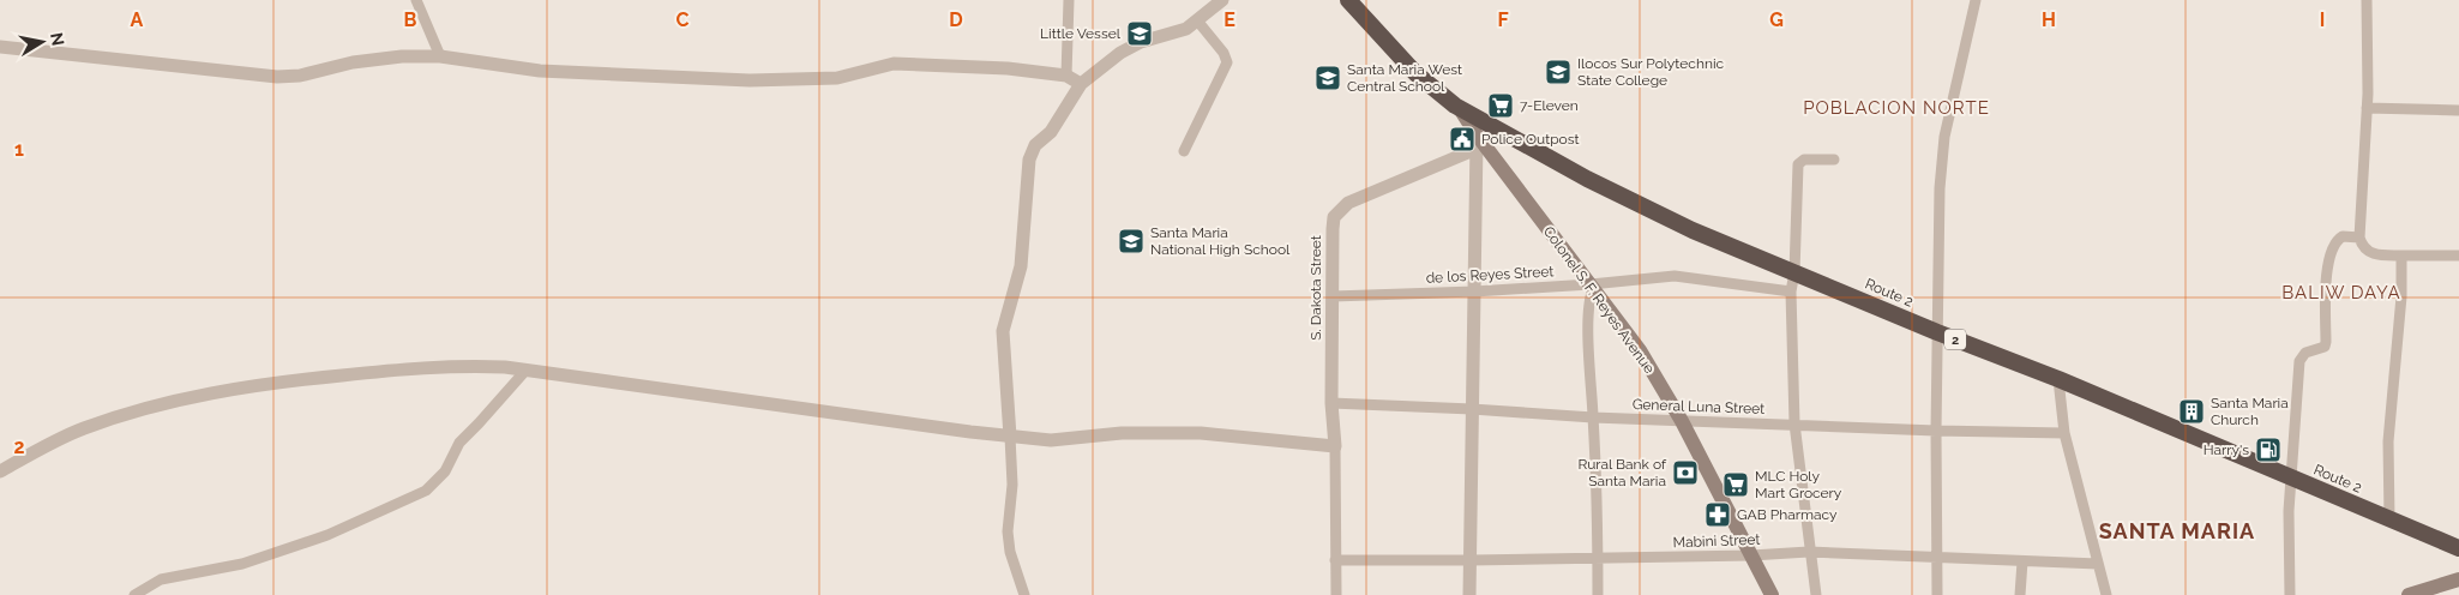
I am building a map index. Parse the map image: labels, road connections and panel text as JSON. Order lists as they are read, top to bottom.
{
  "streets": {
    "highway": ["Route 2", "2"],
    "main road": ["Colonel S. F. Reyes Avenue"],
    "street": [
      "de los Reyes Street",
      "S. Dakota Street",
      "General Luna Street",
      "Mabini Street"
    ]
  },
  "crossings": [
    ["de los Reyes Street", "S. Dakota Street"],
    ["de los Reyes Street", "Colonel S. F. Reyes Avenue"],
    ["S. Dakota Street", "General Luna Street"],
    ["Route 2", "Colonel S. F. Reyes Avenue"],
    ["Colonel S. F. Reyes Avenue", "General Luna Street"],
    ["Colonel S. F. Reyes Avenue", "Mabini Street"]
  ],
  "districts": ["POBLACION NORTE", "BALIW DAYA", "SANTA MARIA"],
  "places": {
    "school or university": [
      "Little Vessel",
      "Ilocos Sur Polytechnic State College",
      "Santa Maria West Central School",
      "Santa Maria National High School"
    ],
    "supermarket": ["7-Eleven", "MLC Holy Mart Grocery"],
    "public building": ["Police Outpost"],
    "building": ["Santa Maria Church"],
    "fuel station": ["Harry's"],
    "bank": ["Rural Bank of Santa Maria"],
    "pharmacy": ["GAB Pharmacy"]
  },
  "north": "right",
  "grid": {
    "columns": [
      "A",
      "B",
      "C",
      "D",
      "E",
      "F",
      "G",
      "H",
      "I"
    ],
    "rows": ["1", "2"]
  }
}
